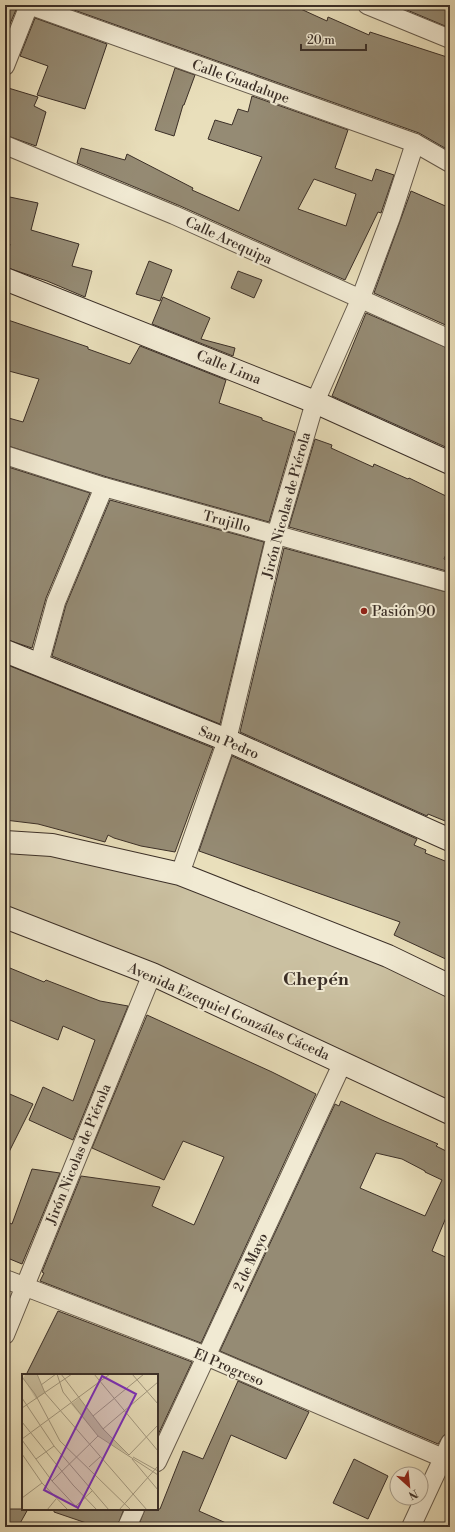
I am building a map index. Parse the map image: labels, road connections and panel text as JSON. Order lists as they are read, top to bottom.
{
  "streets": {
    "street": [
      "Calle Guadalupe",
      "Calle Arequipa",
      "Calle Lima",
      "Jirón Nicolas de Piérola",
      "Trujillo",
      "San Pedro",
      "Avenida Ezequiel Gonzáles Cáceda",
      "2 de Mayo",
      "El Progreso"
    ]
  },
  "crossings": [
    ["Calle Guadalupe", "Jirón Nicolas de Piérola"],
    ["Calle Arequipa", "Jirón Nicolas de Piérola"],
    ["Calle Lima", "Jirón Nicolas de Piérola"],
    ["Jirón Nicolas de Piérola", "Trujillo"],
    ["Jirón Nicolas de Piérola", "San Pedro"],
    ["Jirón Nicolas de Piérola", "Avenida Ezequiel Gonzáles Cáceda"],
    ["Jirón Nicolas de Piérola", "El Progreso"],
    ["Avenida Ezequiel Gonzáles Cáceda", "2 de Mayo"],
    ["2 de Mayo", "El Progreso"]
  ],
  "districts": ["Chepén"],
  "places": ["Pasión 90"],
  "scale_bar": "20 m",
  "north": "bottom right"
}
